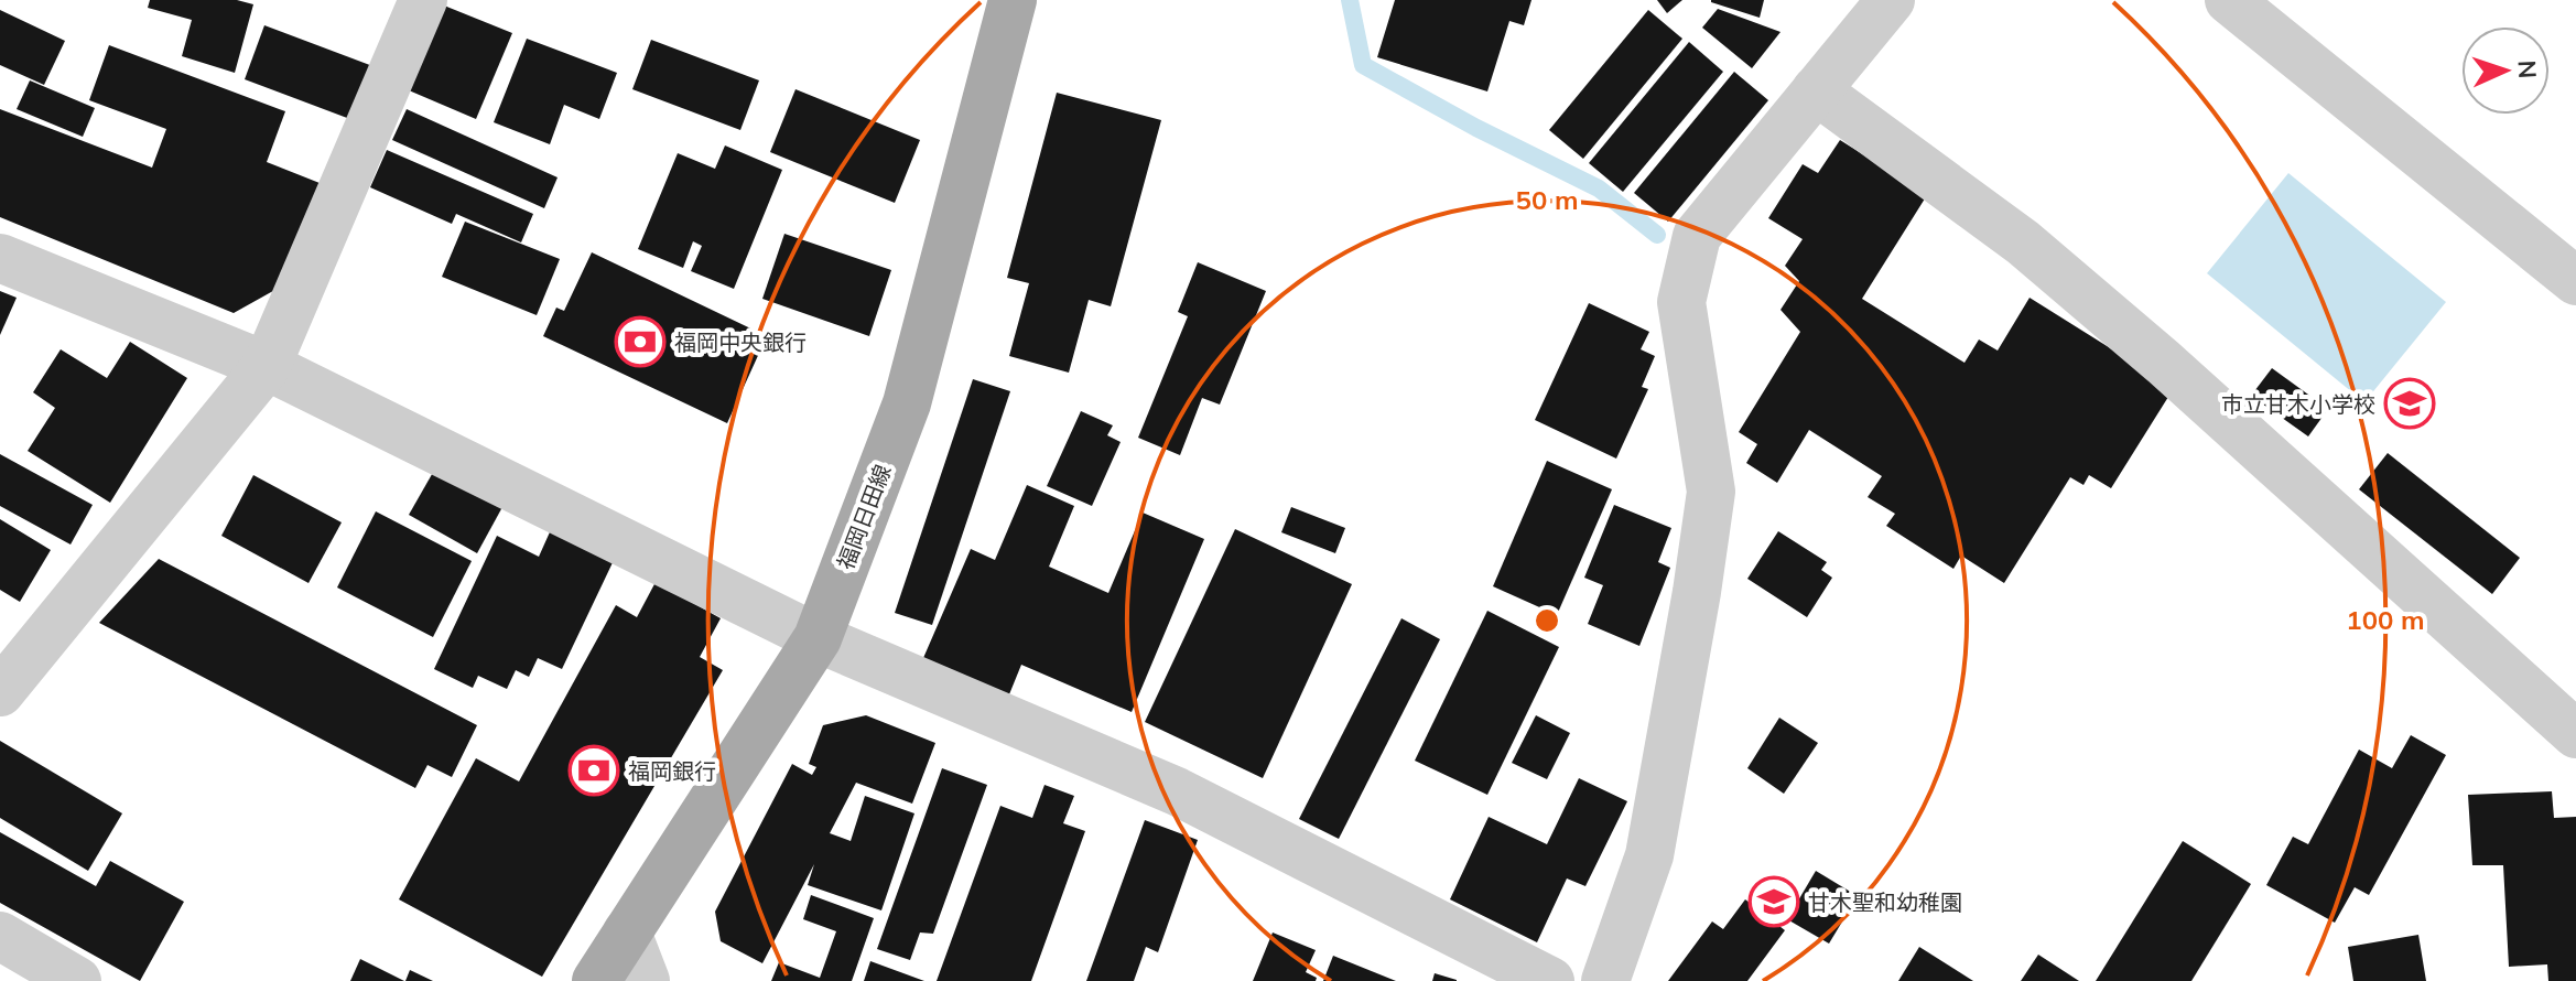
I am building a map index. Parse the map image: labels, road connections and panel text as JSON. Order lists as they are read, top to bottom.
{
  "streets": {
    "main road": ["福岡日田線"]
  },
  "places": {
    "bank": ["福岡中央銀行", "福岡銀行"],
    "school or university": ["市立甘木小学校", "甘木聖和幼稚園"]
  },
  "north": "right",
  "rings": ["50 m", "100 m"]
}
